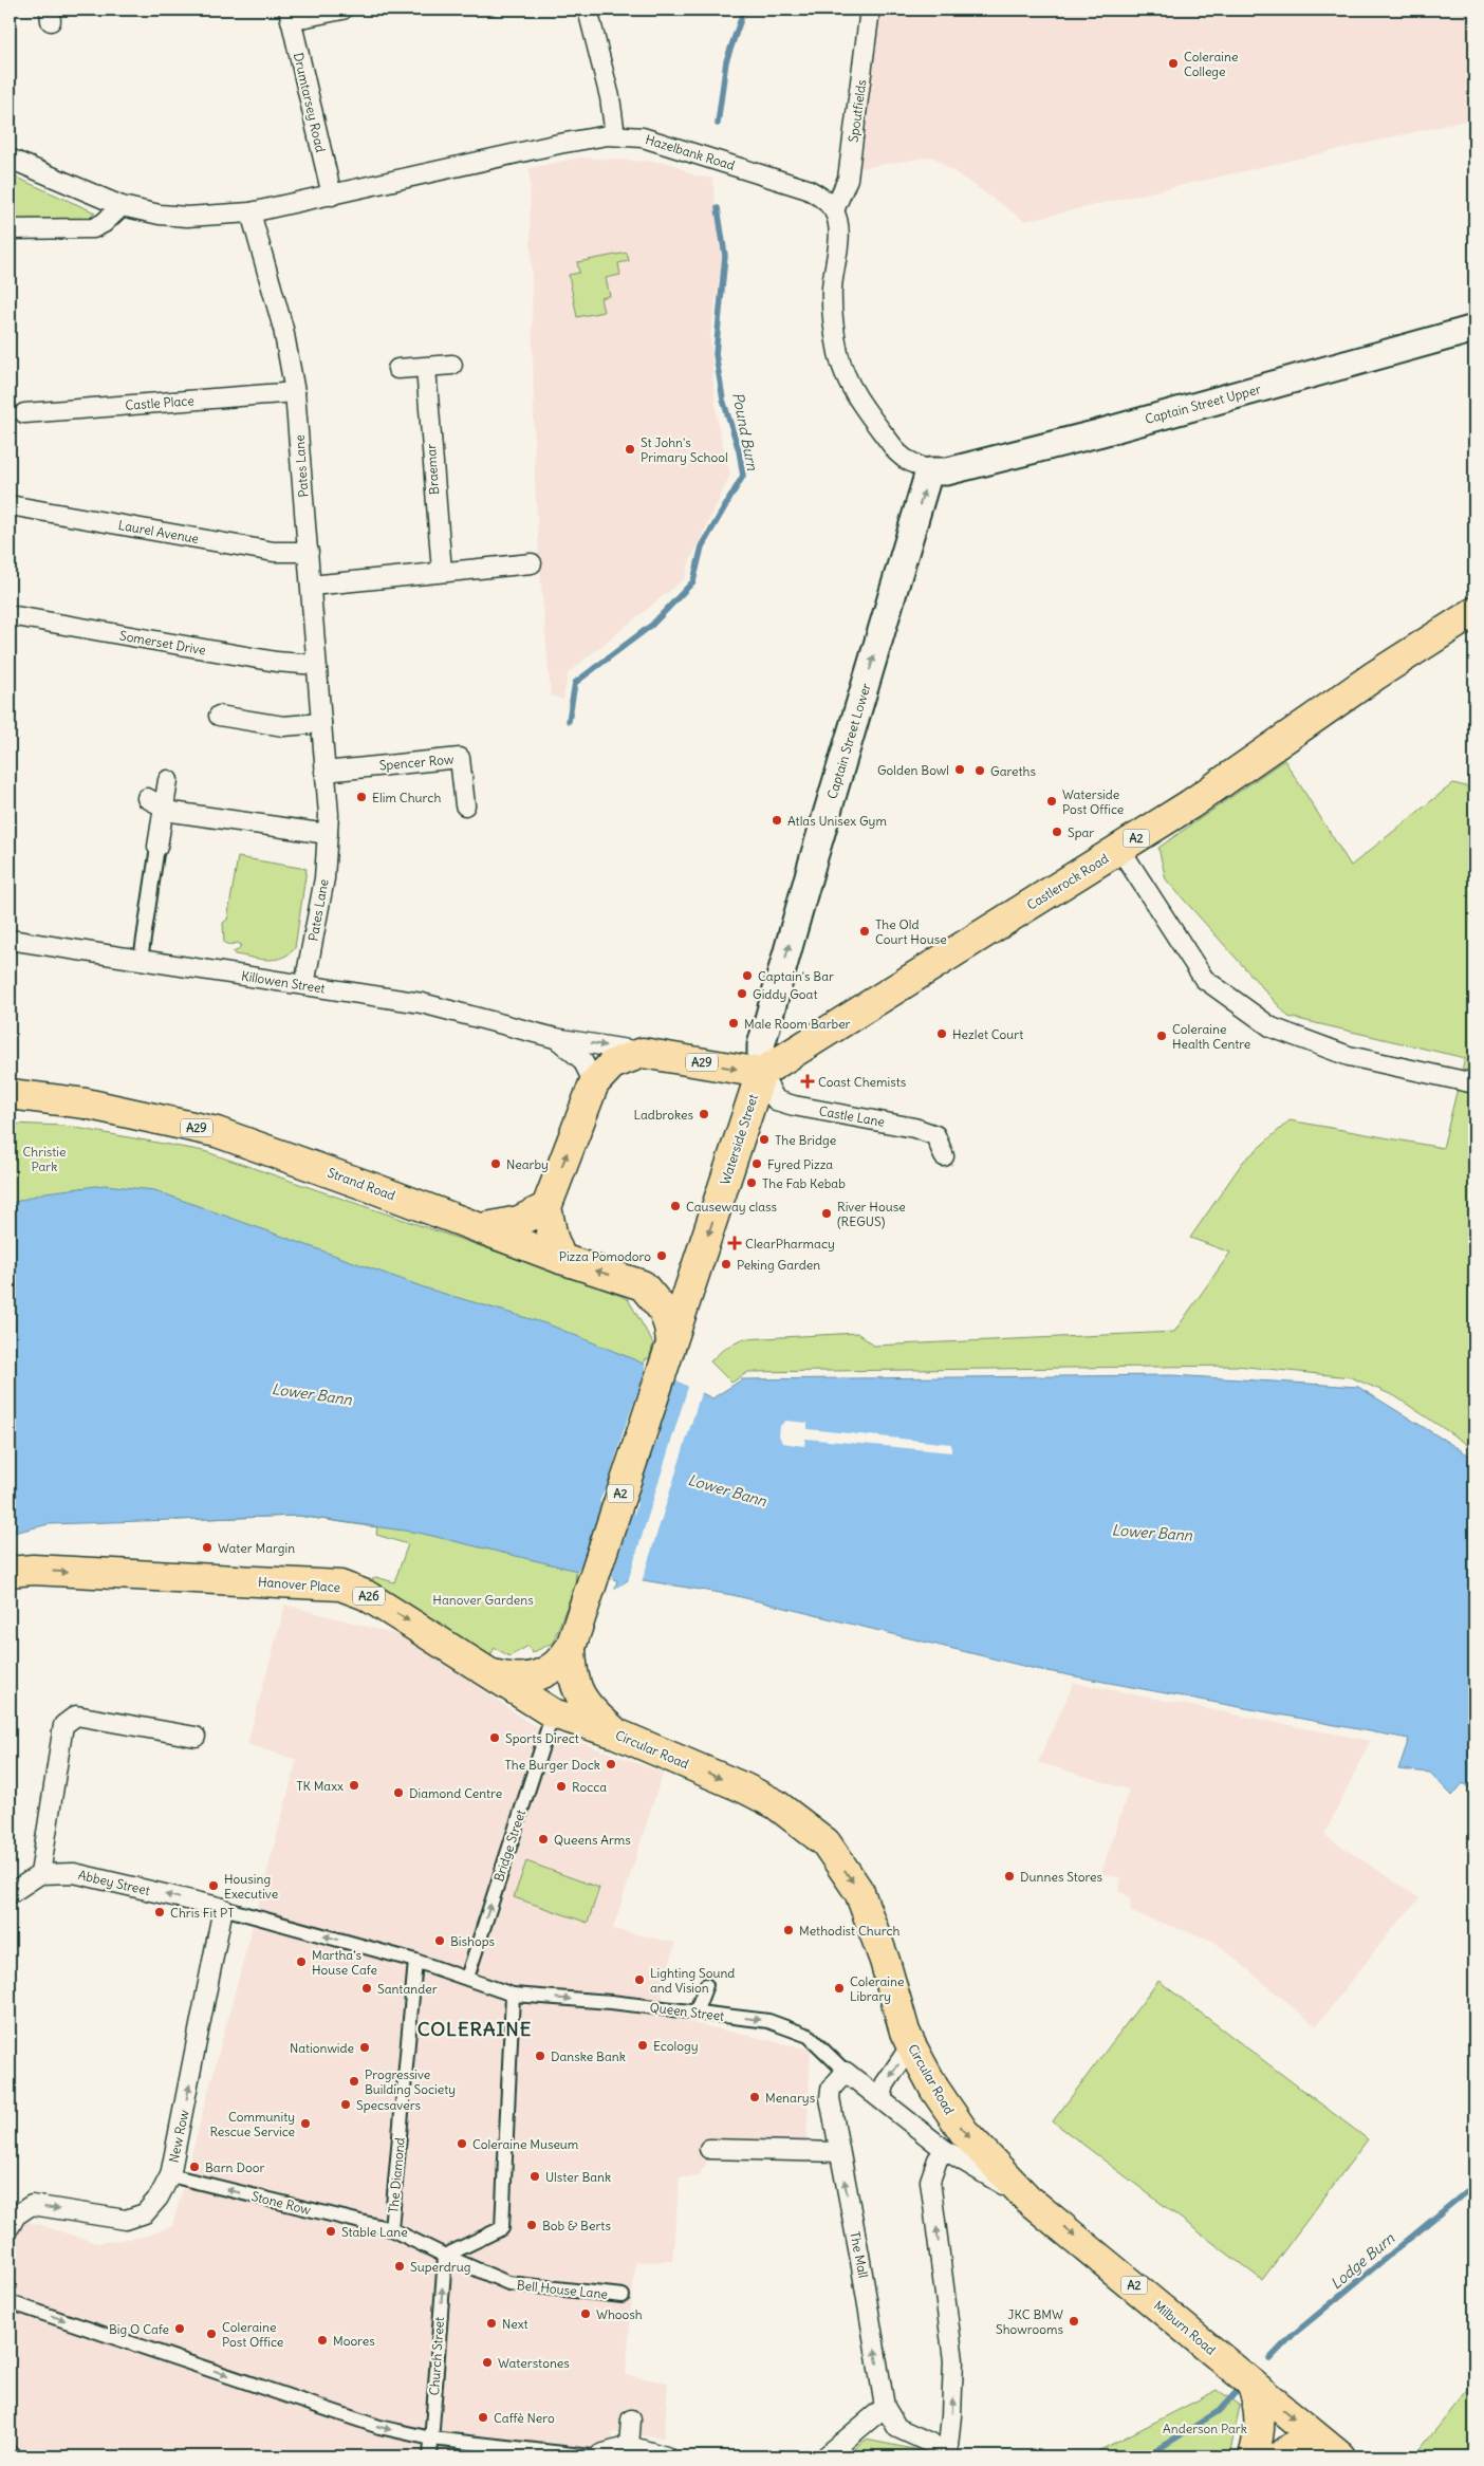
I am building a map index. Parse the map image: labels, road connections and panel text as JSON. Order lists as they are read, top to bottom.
{
  "streets": {
    "main road": [
      "Captain Street Upper",
      "Captain Street Lower",
      "A2",
      "Castlerock Road",
      "Killowen Street",
      "A29",
      "Waterside Street",
      "Strand Road",
      "Hanover Place",
      "A26",
      "Circular Road",
      "Milburn Road"
    ],
    "street": [
      "Drumtarsey Road",
      "Spoutfields",
      "Hazelbank Road",
      "Castle Place",
      "Pates Lane",
      "Braemar",
      "Laurel Avenue",
      "Somerset Drive",
      "Spencer Row",
      "Castle Lane",
      "Bridge Street",
      "Abbey Street",
      "Queen Street",
      "New Row",
      "The Diamond",
      "Stone Row",
      "The Mall",
      "Bell House Lane",
      "Church Street"
    ]
  },
  "crossings": [
    ["Drumtarsey Road", "Hazelbank Road"],
    ["Spoutfields", "Hazelbank Road"],
    ["Hazelbank Road", "Pates Lane"],
    ["Castle Place", "Pates Lane"],
    ["Captain Street Upper", "Captain Street Lower"],
    ["Pates Lane", "Laurel Avenue"],
    ["Pates Lane", "Somerset Drive"],
    ["Pates Lane", "Spencer Row"],
    ["Pates Lane", "Killowen Street"],
    ["Captain Street Lower", "Castlerock Road"],
    ["Captain Street Lower", "Killowen Street"],
    ["Captain Street Lower", "Castle Lane"],
    ["Captain Street Lower", "Waterside Street"],
    ["A2", "Waterside Street"],
    ["A2", "Hanover Place"],
    ["A2", "Circular Road"],
    ["Castlerock Road", "Killowen Street"],
    ["Castlerock Road", "Castle Lane"],
    ["Castlerock Road", "Waterside Street"],
    ["Killowen Street", "Castle Lane"],
    ["Killowen Street", "Waterside Street"],
    ["Castle Lane", "Waterside Street"],
    ["Hanover Place", "Circular Road"],
    ["Hanover Place", "Bridge Street"],
    ["Circular Road", "Bridge Street"],
    ["Circular Road", "Milburn Road"],
    ["Abbey Street", "New Row"],
    ["Queen Street", "The Mall"],
    ["New Row", "Stone Row"],
    ["The Diamond", "Stone Row"],
    ["The Diamond", "Bell House Lane"],
    ["The Diamond", "Church Street"],
    ["Bell House Lane", "Church Street"]
  ],
  "one_way": [
    "Captain Street Lower",
    "Hanover Place",
    "Circular Road",
    "Bridge Street",
    "Abbey Street",
    "Queen Street",
    "New Row",
    "Stone Row",
    "Milburn Road",
    "Church Street"
  ],
  "districts": ["COLERAINE"],
  "water": ["Pound Burn", "Lower Bann", "Lodge Burn"],
  "parks": ["Christie Park", "Hanover Gardens", "Anderson Park"],
  "places": {
    "other": [
      "Coleraine College",
      "St John's Primary School",
      "Golden Bowl",
      "Gareths",
      "Elim Church",
      "Waterside Post Office",
      "Atlas Unisex Gym",
      "Spar",
      "The Old Court House",
      "Captain's Bar",
      "Giddy Goat",
      "Male Room Barber",
      "Hezlet Court",
      "Coleraine Health Centre",
      "Ladbrokes",
      "The Bridge",
      "Nearby",
      "Fyred Pizza",
      "The Fab Kebab",
      "Causeway class",
      "River House (REGUS)",
      "Pizza Pomodoro",
      "Peking Garden",
      "Water Margin",
      "Sports Direct",
      "The Burger Dock",
      "TK Maxx",
      "Rocca",
      "Diamond Centre",
      "Queens Arms",
      "Dunnes Stores",
      "Housing Executive",
      "Chris Fit PT",
      "Methodist Church",
      "Bishops",
      "Martha's House Cafe",
      "Lighting Sound and Vision",
      "Santander",
      "Coleraine Library",
      "Ecology",
      "Nationwide",
      "Danske Bank",
      "Progressive Building Society",
      "Menarys",
      "Specsavers",
      "Community Rescue Service",
      "Coleraine Museum",
      "Barn Door",
      "Ulster Bank",
      "Bob & Berts",
      "Stable Lane",
      "Superdrug",
      "Whoosh",
      "JKC BMW Showrooms",
      "Next",
      "Big O Cafe",
      "Coleraine Post Office",
      "Moores",
      "Waterstones",
      "Caffè Nero"
    ],
    "health": ["Coast Chemists", "ClearPharmacy"]
  }
}
